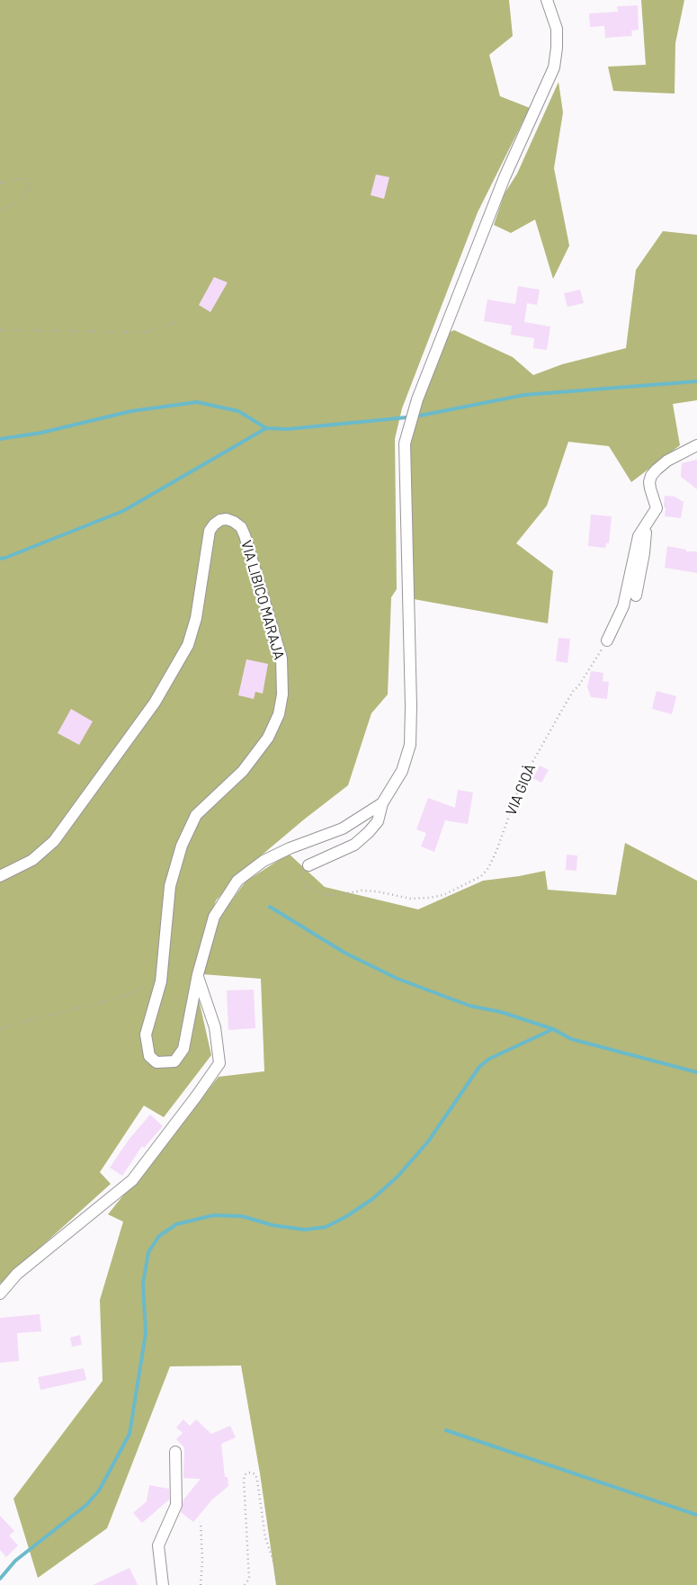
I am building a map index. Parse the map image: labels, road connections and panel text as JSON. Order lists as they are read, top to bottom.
{
  "streets": {
    "street": ["VIA LIBICO MARAJA"],
    "path": ["VIA GIOÀ"]
  }
}
